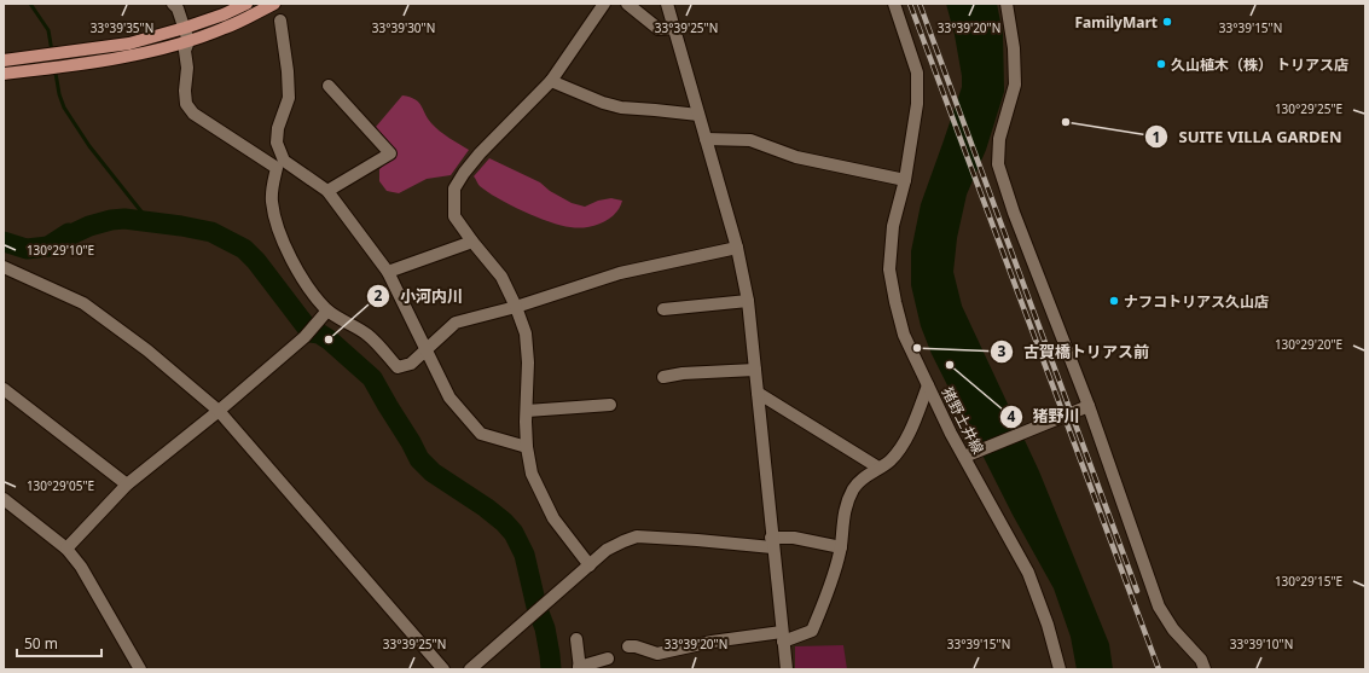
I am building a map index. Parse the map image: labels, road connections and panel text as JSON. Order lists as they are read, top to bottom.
{
  "streets": {
    "street": ["猪野土井線"]
  },
  "places": [
    "FamilyMart",
    "久山植木（株） トリアス店",
    "SUITE VILLA GARDEN",
    "ナフコトリアス久山店",
    "小河内川",
    "古賀橋トリアス前",
    "猪野川"
  ],
  "scale_bar": "50 m",
  "coordinates": [
    "33°39'30\"N",
    "33°39'25\"N",
    "33°39'20\"N",
    "33°39'15\"N",
    "33°39'35\"N",
    "130°29'25\"E",
    "130°29'10\"E",
    "130°29'20\"E",
    "130°29'05\"E",
    "130°29'15\"E",
    "33°39'10\"N"
  ]
}
